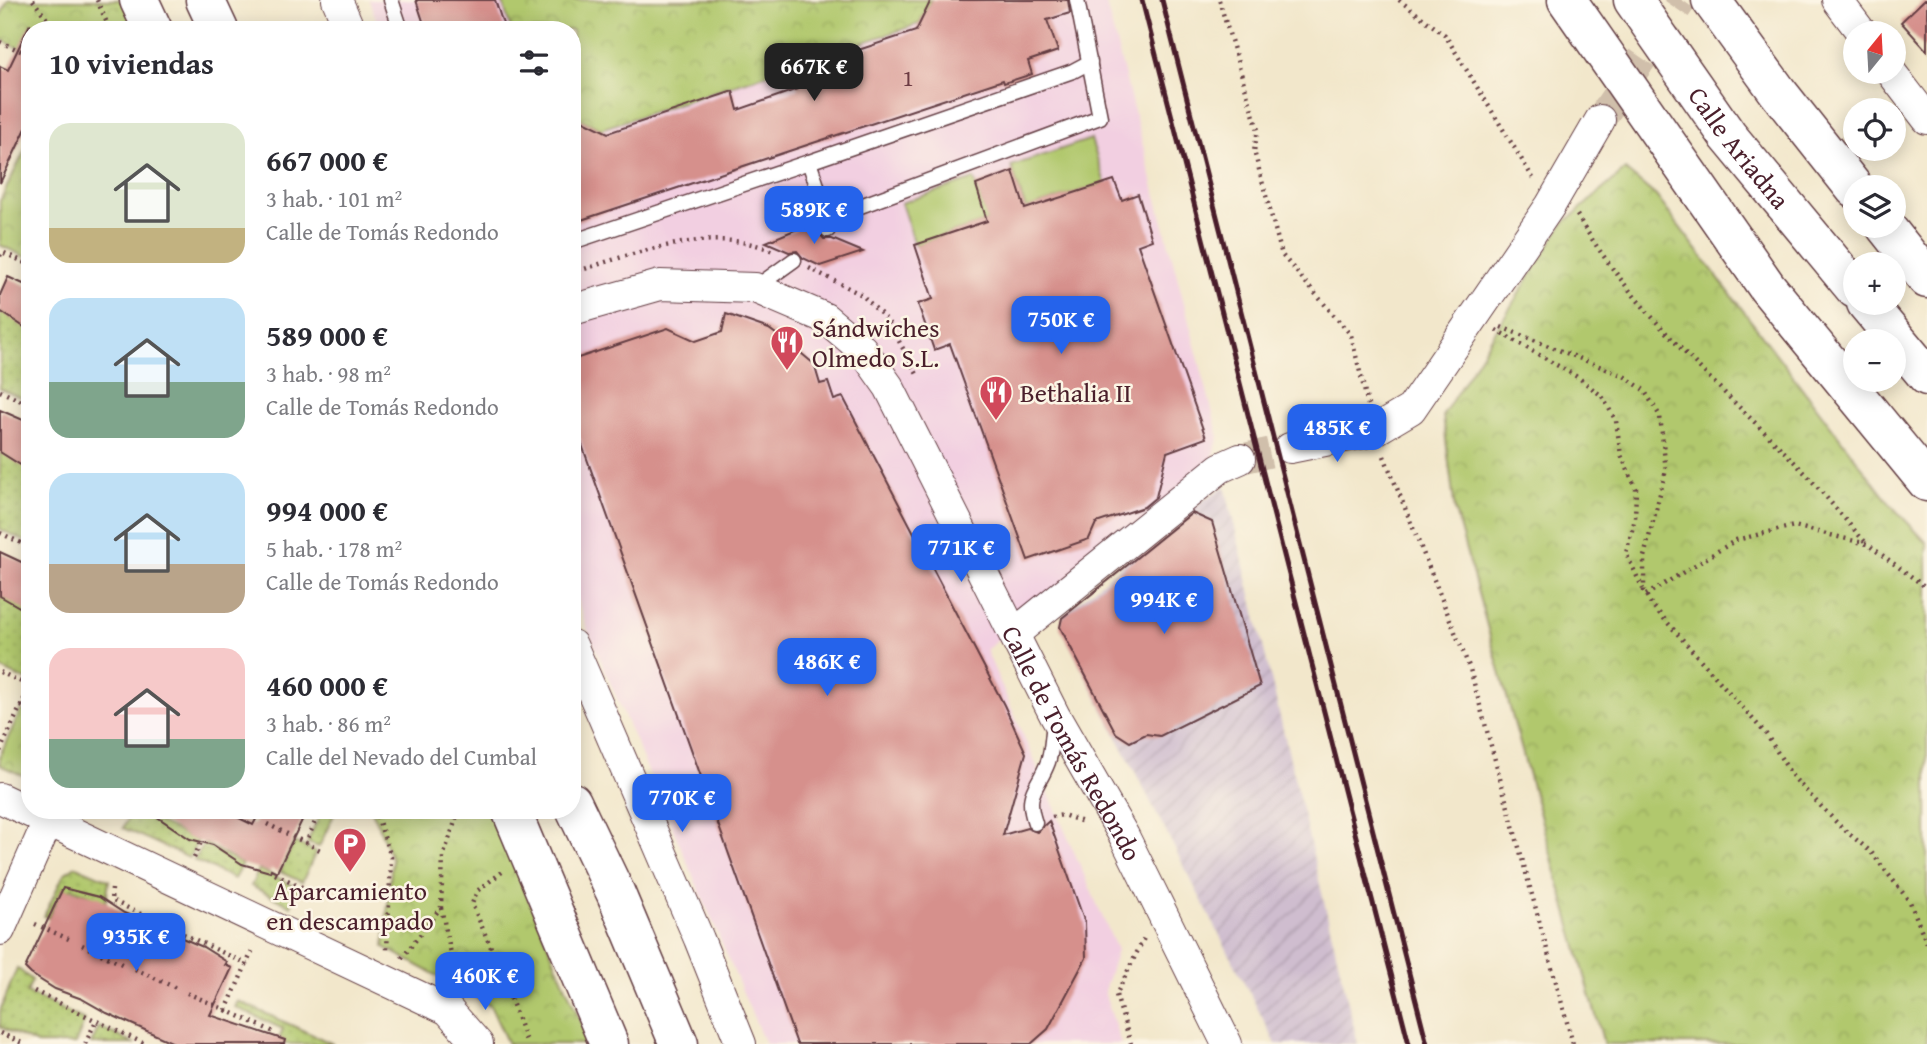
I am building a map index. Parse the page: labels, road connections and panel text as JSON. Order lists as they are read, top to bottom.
{
  "streets": {
    "highway": ["Calle Ariadna"],
    "street": ["Calle de Tomás Redondo"]
  },
  "places": {
    "restaurant": ["Sándwiches Olmedo S.L.", "Bethalia II"],
    "parking": ["Aparcamiento en descampado"]
  },
  "house_numbers": ["1"],
  "north": "top",
  "page": {
    "map_buttons": ["+", "−"],
    "heading": "10 viviendas",
    "price": [
      "667K €",
      "589K €",
      "750K €",
      "485K €",
      "771K €",
      "994K €",
      "486K €",
      "770K €",
      "935K €",
      "460K €"
    ],
    "list": [
      {
        "name": "667 000 €",
        "note": "3 hab. · 101 m² · Calle de Tomás Redondo"
      },
      {
        "name": "589 000 €",
        "note": "3 hab. · 98 m² · Calle de Tomás Redondo"
      },
      {
        "name": "994 000 €",
        "note": "5 hab. · 178 m² · Calle de Tomás Redondo"
      },
      {
        "name": "460 000 €",
        "note": "3 hab. · 86 m² · Calle del Nevado del Cumbal"
      }
    ]
  }
}
